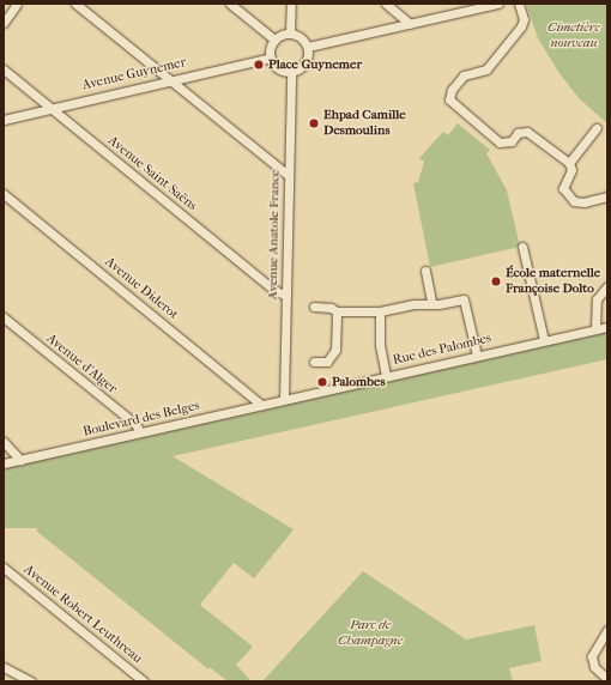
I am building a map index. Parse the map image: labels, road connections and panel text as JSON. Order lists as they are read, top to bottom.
{
  "streets": {
    "street": [
      "Avenue Guynemer",
      "Avenue Saint-Saëns",
      "Avenue Anatole France",
      "Avenue Diderot",
      "Rue des Palombes",
      "Avenue d'Alger",
      "Boulevard des Belges",
      "Avenue Robert Leuthreau"
    ]
  },
  "crossings": [
    ["Avenue Guynemer", "Avenue Saint-Saëns"],
    ["Avenue Guynemer", "Avenue Anatole France"],
    ["Avenue Saint-Saëns", "Avenue Anatole France"],
    ["Avenue Anatole France", "Rue des Palombes"],
    ["Avenue Anatole France", "Boulevard des Belges"],
    ["Avenue Diderot", "Boulevard des Belges"],
    ["Rue des Palombes", "Boulevard des Belges"],
    ["Avenue d'Alger", "Boulevard des Belges"]
  ],
  "parks": ["Cimetière nouveau", "Parc de Champagne"],
  "places": [
    "Place Guynemer",
    "Ehpad Camille Desmoulins",
    "École maternelle Françoise Dolto",
    "Palombes"
  ]
}
